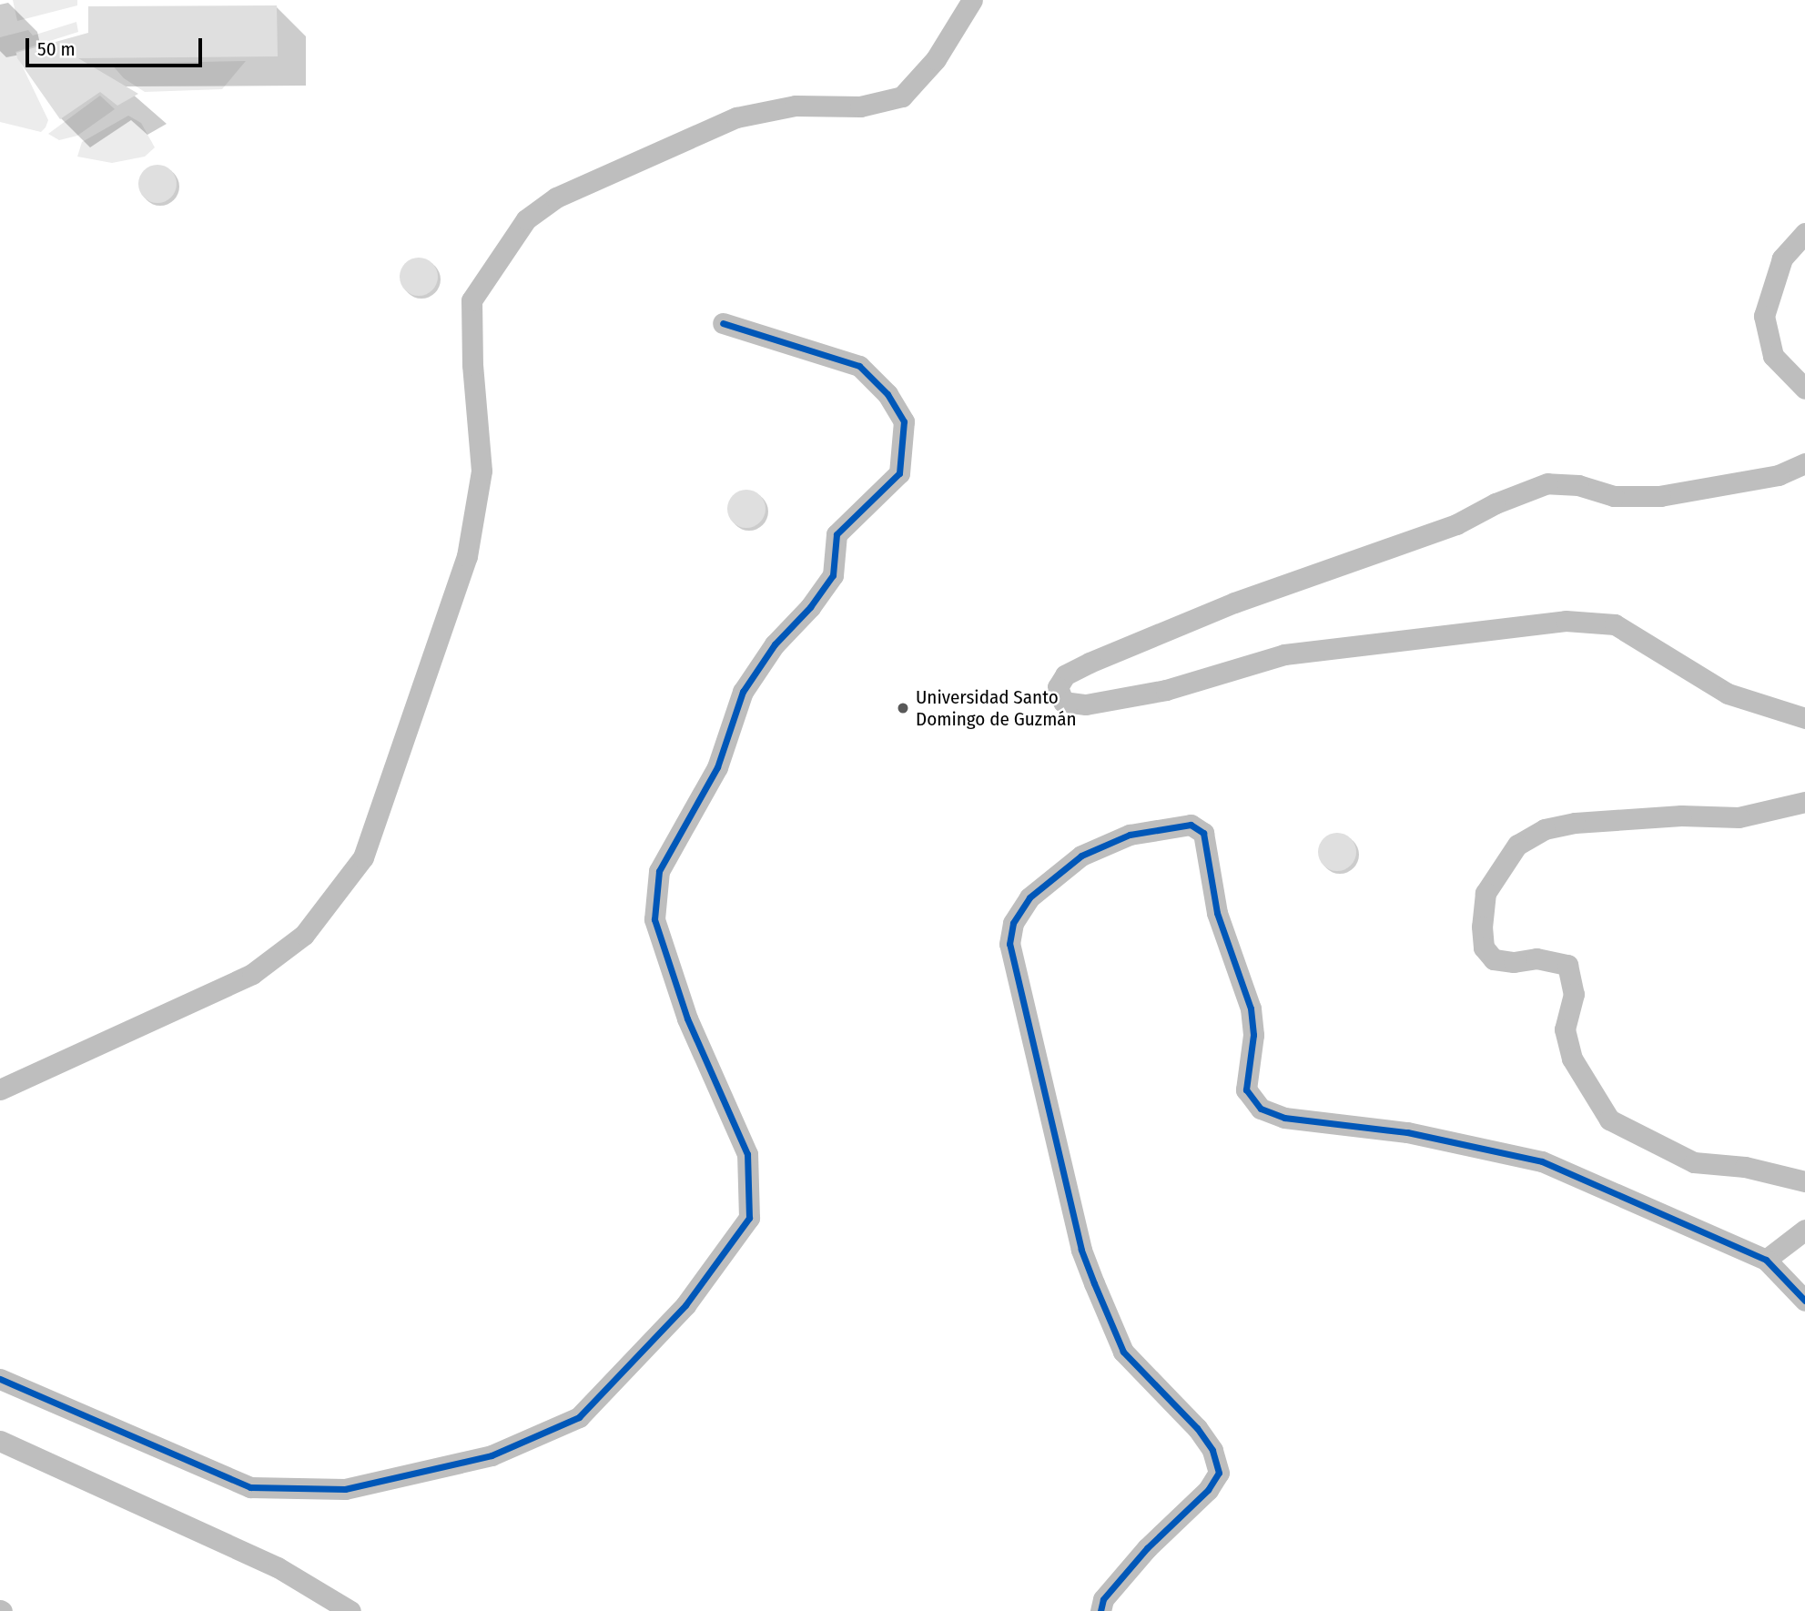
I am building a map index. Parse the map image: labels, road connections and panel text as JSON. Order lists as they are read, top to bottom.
{
  "places": ["Universidad Santo Domingo de Guzmán"],
  "scale_bar": "50 m"
}
